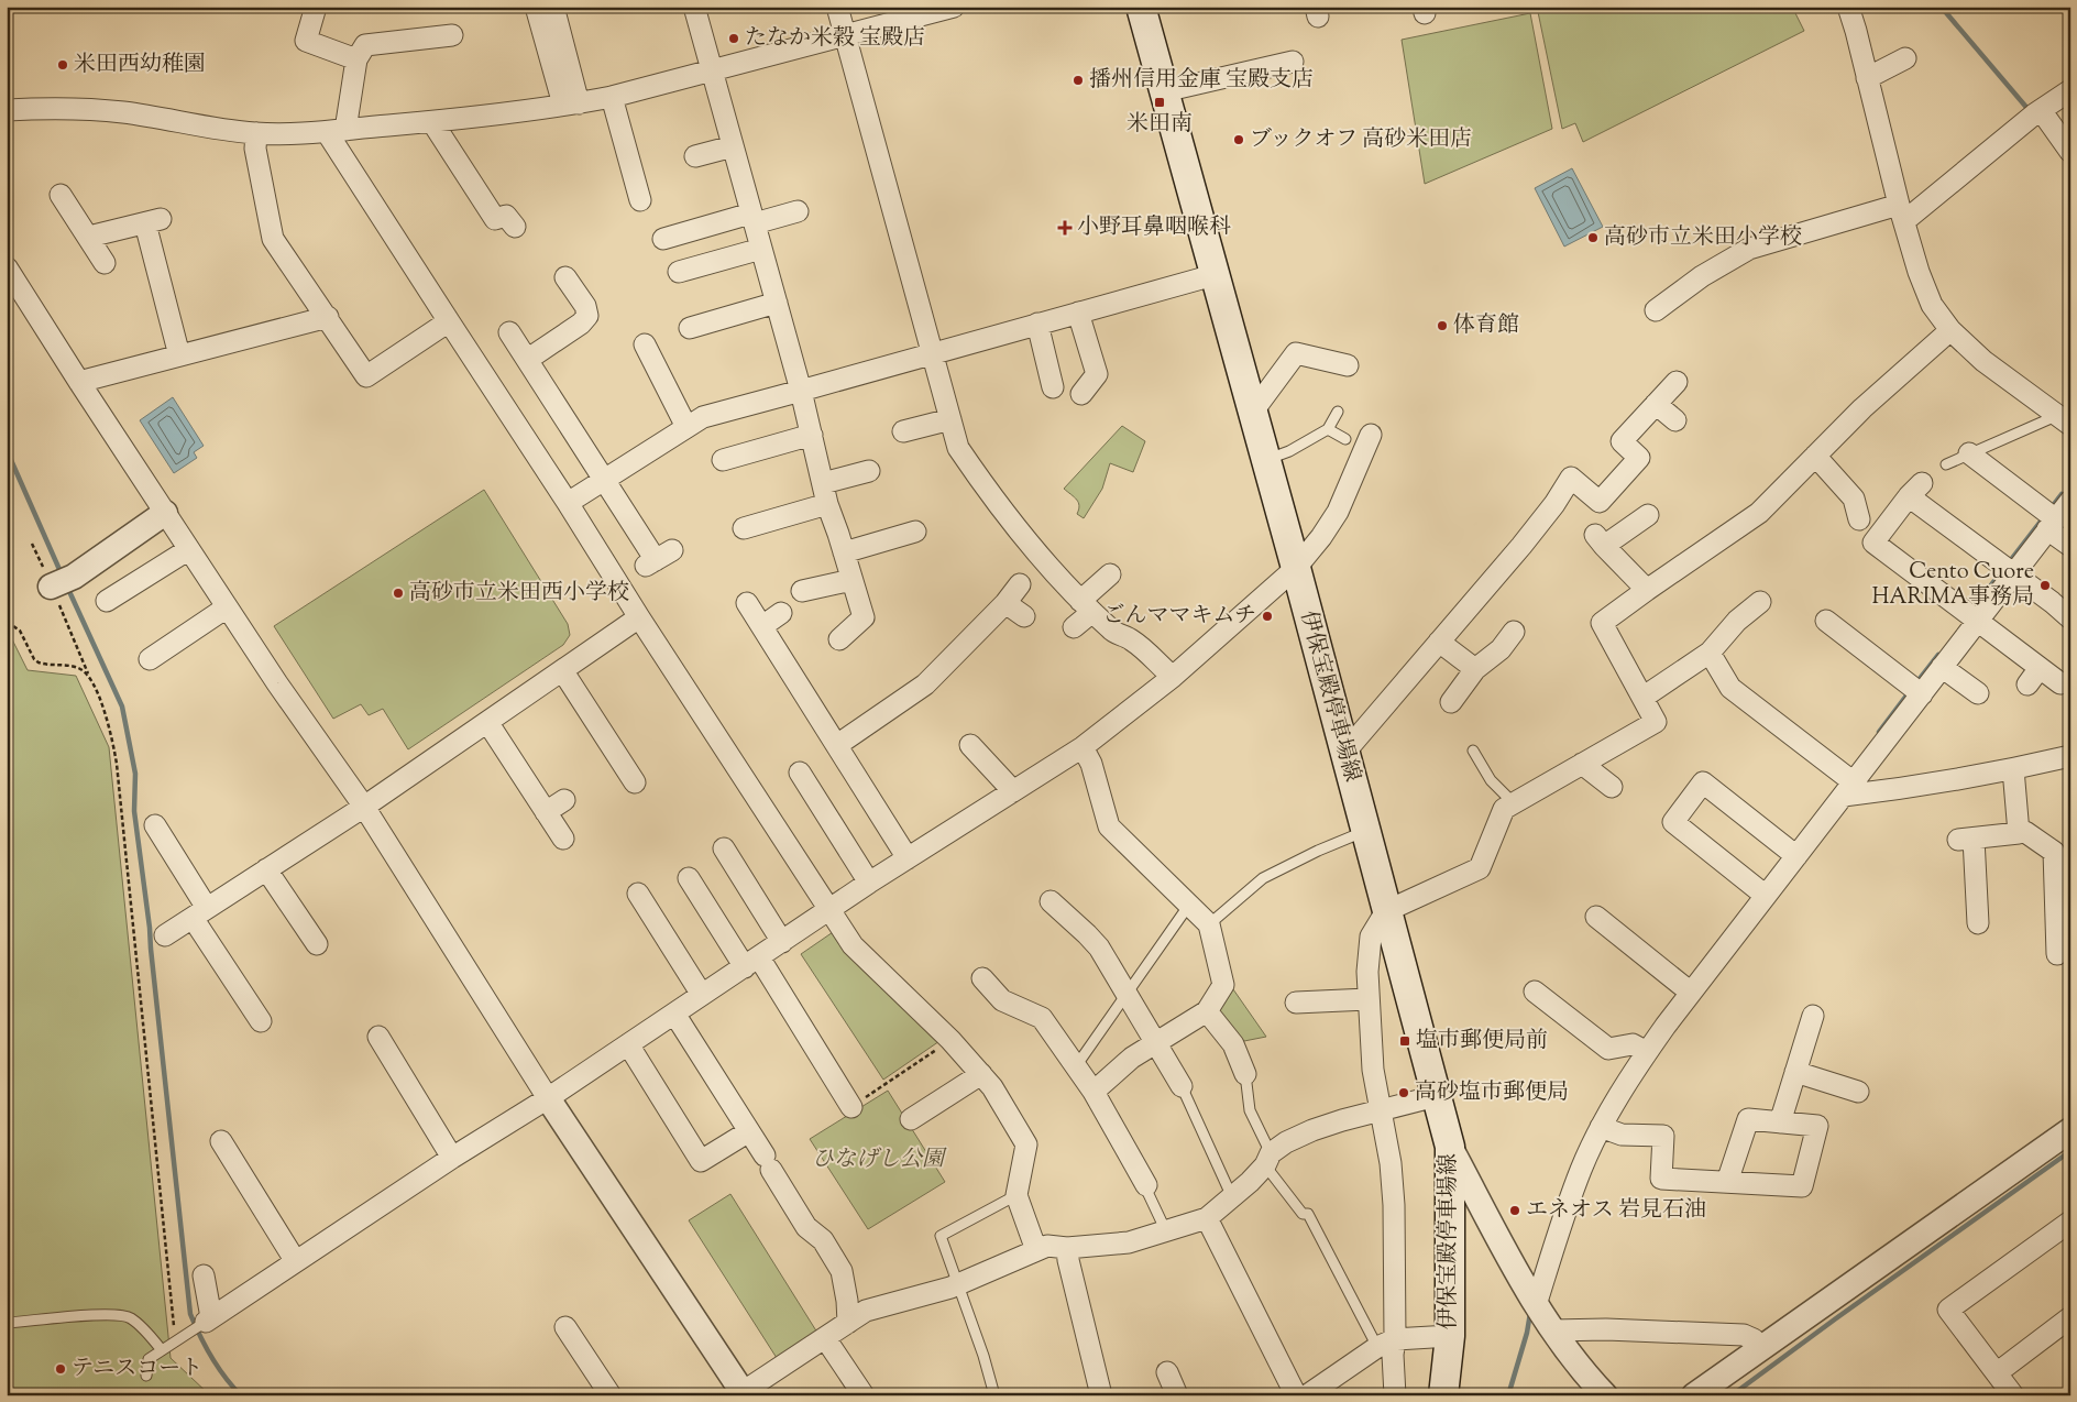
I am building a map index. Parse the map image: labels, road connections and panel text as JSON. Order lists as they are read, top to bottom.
{
  "streets": {
    "main road": ["伊保宝殿停車場線"]
  },
  "parks": ["ひなげし公園"],
  "places": {
    "other": [
      "たなか米穀 宝殿店",
      "米田西幼稚園",
      "播州信用金庫 宝殿支店",
      "ブックオフ 高砂米田店",
      "高砂市立米田小学校",
      "体育館",
      "Cento Cuore HARIMA事務局",
      "高砂市立米田西小学校",
      "ごんママキムチ",
      "高砂塩市郵便局",
      "エネオス 岩見石油",
      "テニスコート"
    ],
    "transit": ["米田南", "塩市郵便局前"],
    "health": ["小野耳鼻咽喉科"]
  }
}
